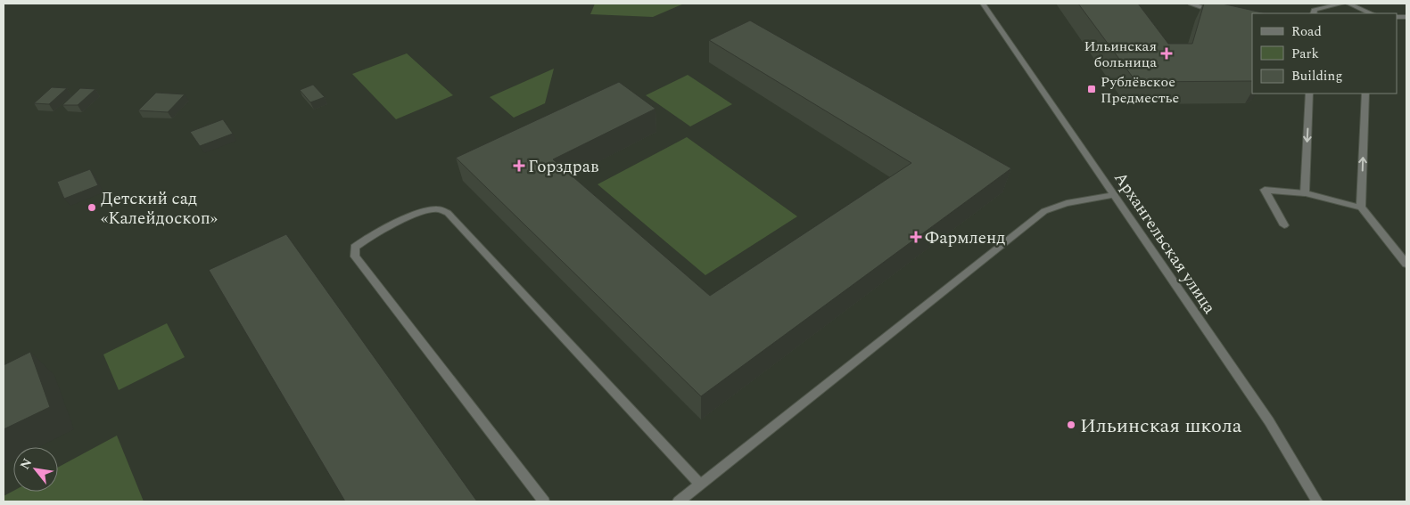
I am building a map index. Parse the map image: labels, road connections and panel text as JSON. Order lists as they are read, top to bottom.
{
  "streets": {
    "street": ["Архангельская улица"]
  },
  "places": {
    "health": ["Ильинская больница", "Горздрав", "Фармленд"],
    "transit": ["Рублёвское Предместье"],
    "other": ["Детский сад «Калейдоскоп»", "Ильинская школа"]
  },
  "legend": ["Road", "Park", "Building"],
  "north": "top left"
}
